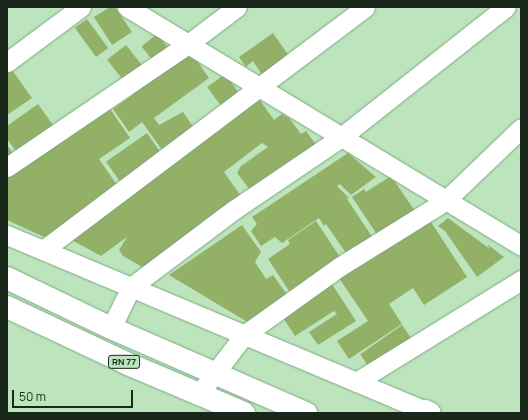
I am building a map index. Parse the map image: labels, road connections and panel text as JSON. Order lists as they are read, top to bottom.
{
  "streets": {
    "main road": ["RN 77"]
  },
  "scale_bar": "50 m"
}
